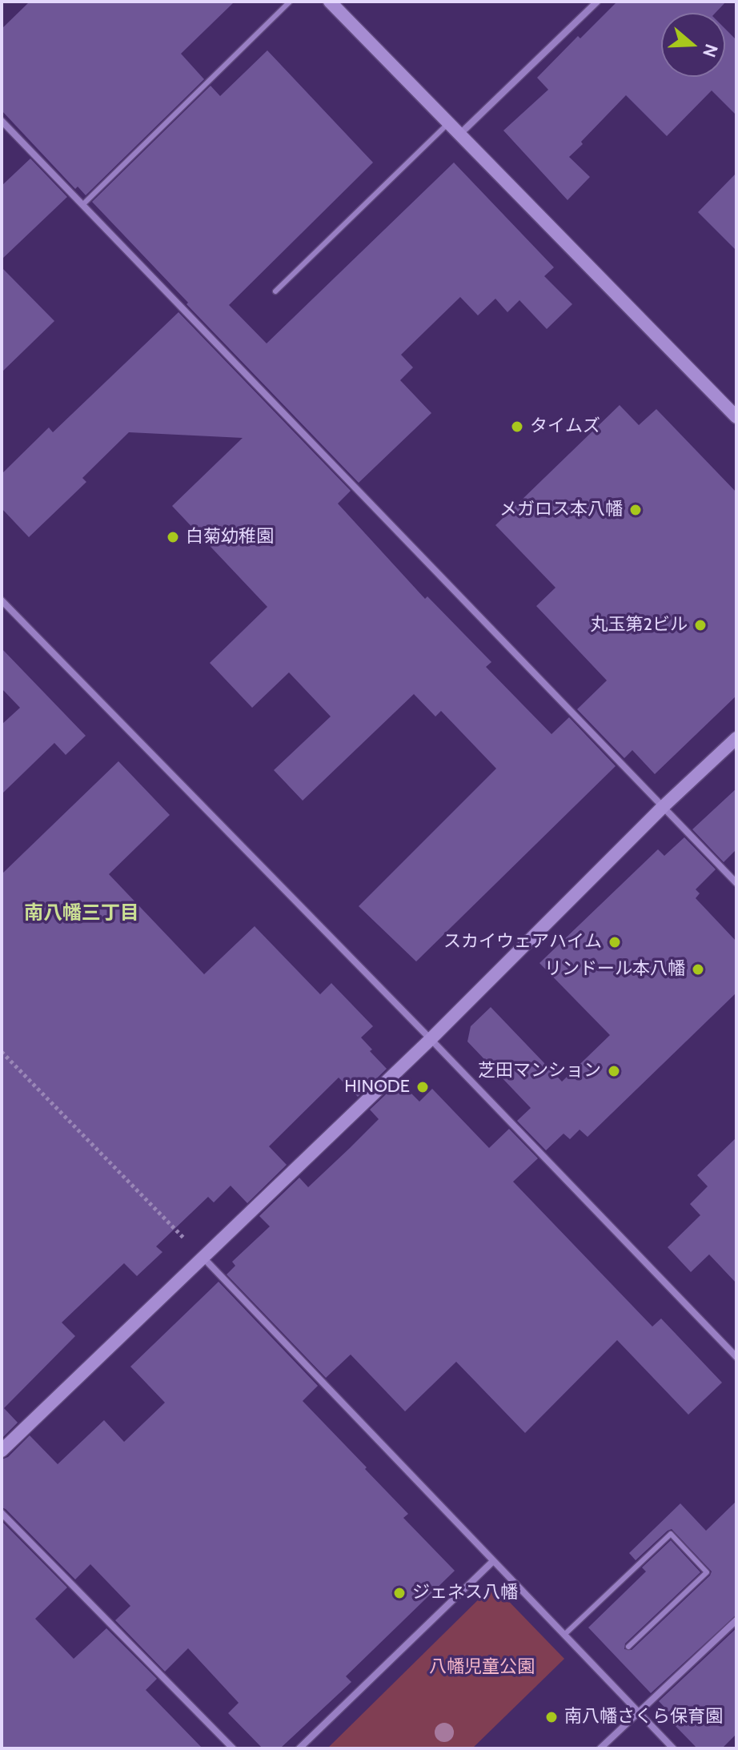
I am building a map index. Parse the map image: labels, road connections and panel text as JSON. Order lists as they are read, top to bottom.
{
  "districts": ["南八幡三丁目"],
  "parks": ["八幡児童公園"],
  "places": [
    "タイムズ",
    "メガロス本八幡",
    "白菊幼稚園",
    "丸玉第2ビル",
    "スカイウェアハイム",
    "リンドール本八幡",
    "芝田マンション",
    "HINODE",
    "ジェネス八幡",
    "南八幡さくら保育園"
  ],
  "north": "right"
}
